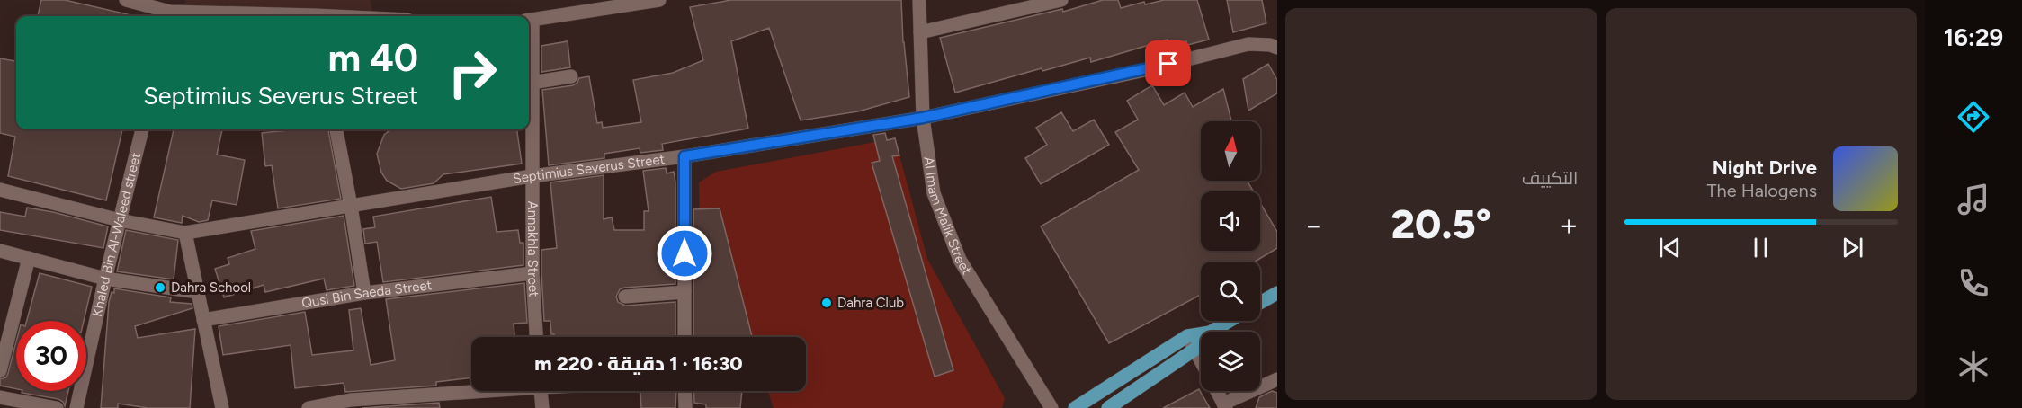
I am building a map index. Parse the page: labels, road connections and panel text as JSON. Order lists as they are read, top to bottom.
{
  "streets": {
    "street": [
      "Septimius Severus Street",
      "Al Imam Malik Street",
      "Khaled Bin Al-Waleed street",
      "Annakhla Street",
      "Qusi Bin Saeda Street"
    ]
  },
  "crossings": [
    ["Septimius Severus Street", "Al Imam Malik Street"],
    ["Septimius Severus Street", "Khaled Bin Al-Waleed street"],
    ["Septimius Severus Street", "Annakhla Street"],
    ["Annakhla Street", "Qusi Bin Saeda Street"]
  ],
  "places": ["Dahra School", "Dahra Club"],
  "north": "top",
  "page": {
    "tabs": "16:29",
    "tile": "التكييف",
    "turn": ["40 m", "Septimius Severus Street"],
    "song": ["Night Drive", "The Halogens"],
    "heat": ["−", "20.5°", "+"],
    "limit": "30",
    "trip": "16:30 · 1 دقيقة · 220 m"
  }
}
